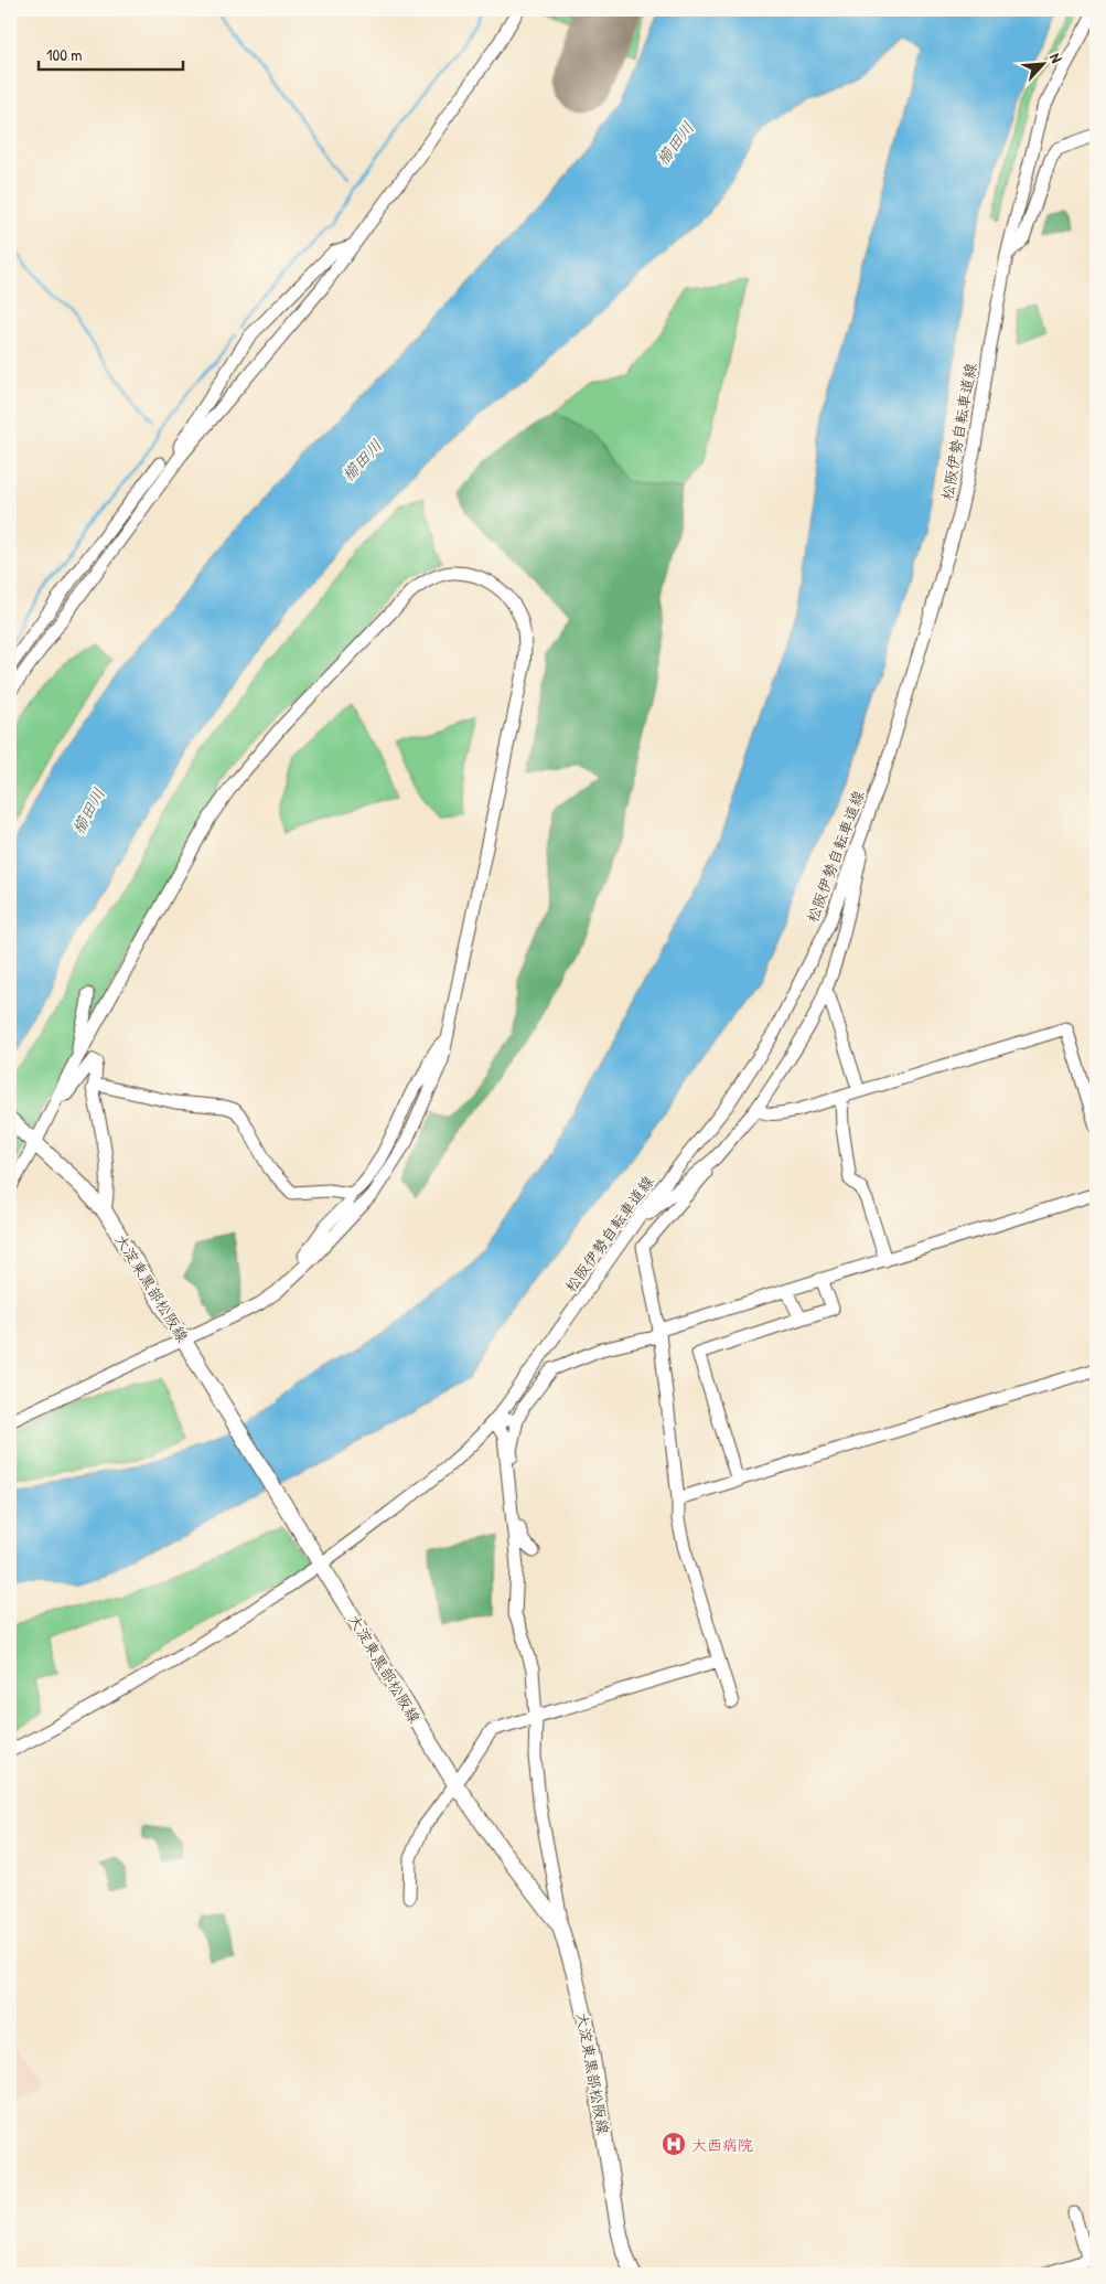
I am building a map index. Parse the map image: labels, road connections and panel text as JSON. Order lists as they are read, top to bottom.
{
  "streets": {
    "main road": ["大淀東黒部松阪線"],
    "street": ["松阪伊勢自転車道線"]
  },
  "crossings": [
    ["松阪伊勢自転車道線", "大淀東黒部松阪線"]
  ],
  "water": ["櫛田川"],
  "places": {
    "hospital": ["大西病院"]
  },
  "scale_bar": "100 m",
  "north": "top right"
}
